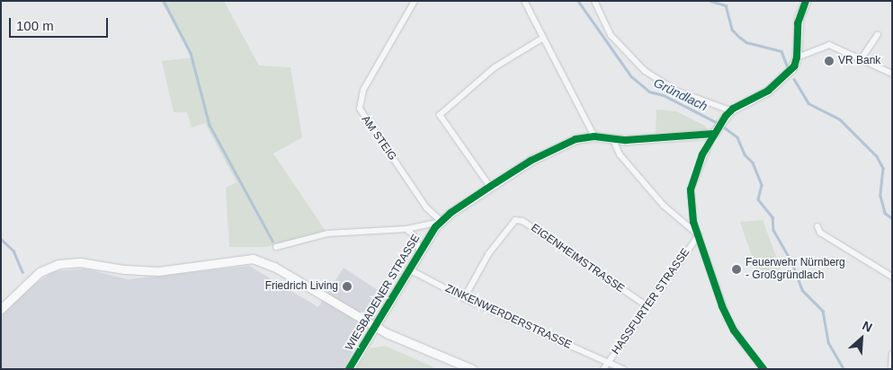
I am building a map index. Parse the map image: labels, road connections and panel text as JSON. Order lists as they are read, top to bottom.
{
  "streets": {
    "street": [
      "AM STEIG",
      "EIGENHEIMSTRASSE",
      "WIESBADENER STRASSE",
      "HASSFURTER STRASSE",
      "ZINKENWERDERSTRASSE"
    ]
  },
  "crossings": [
    ["AM STEIG", "WIESBADENER STRASSE"],
    ["EIGENHEIMSTRASSE", "HASSFURTER STRASSE"],
    ["EIGENHEIMSTRASSE", "ZINKENWERDERSTRASSE"],
    ["WIESBADENER STRASSE", "ZINKENWERDERSTRASSE"],
    ["HASSFURTER STRASSE", "ZINKENWERDERSTRASSE"]
  ],
  "water": ["Gründlach"],
  "places": ["VR Bank", "Feuerwehr Nürnberg - Großgründlach", "Friedrich Living"],
  "scale_bar": "100 m",
  "north": "top right"
}
